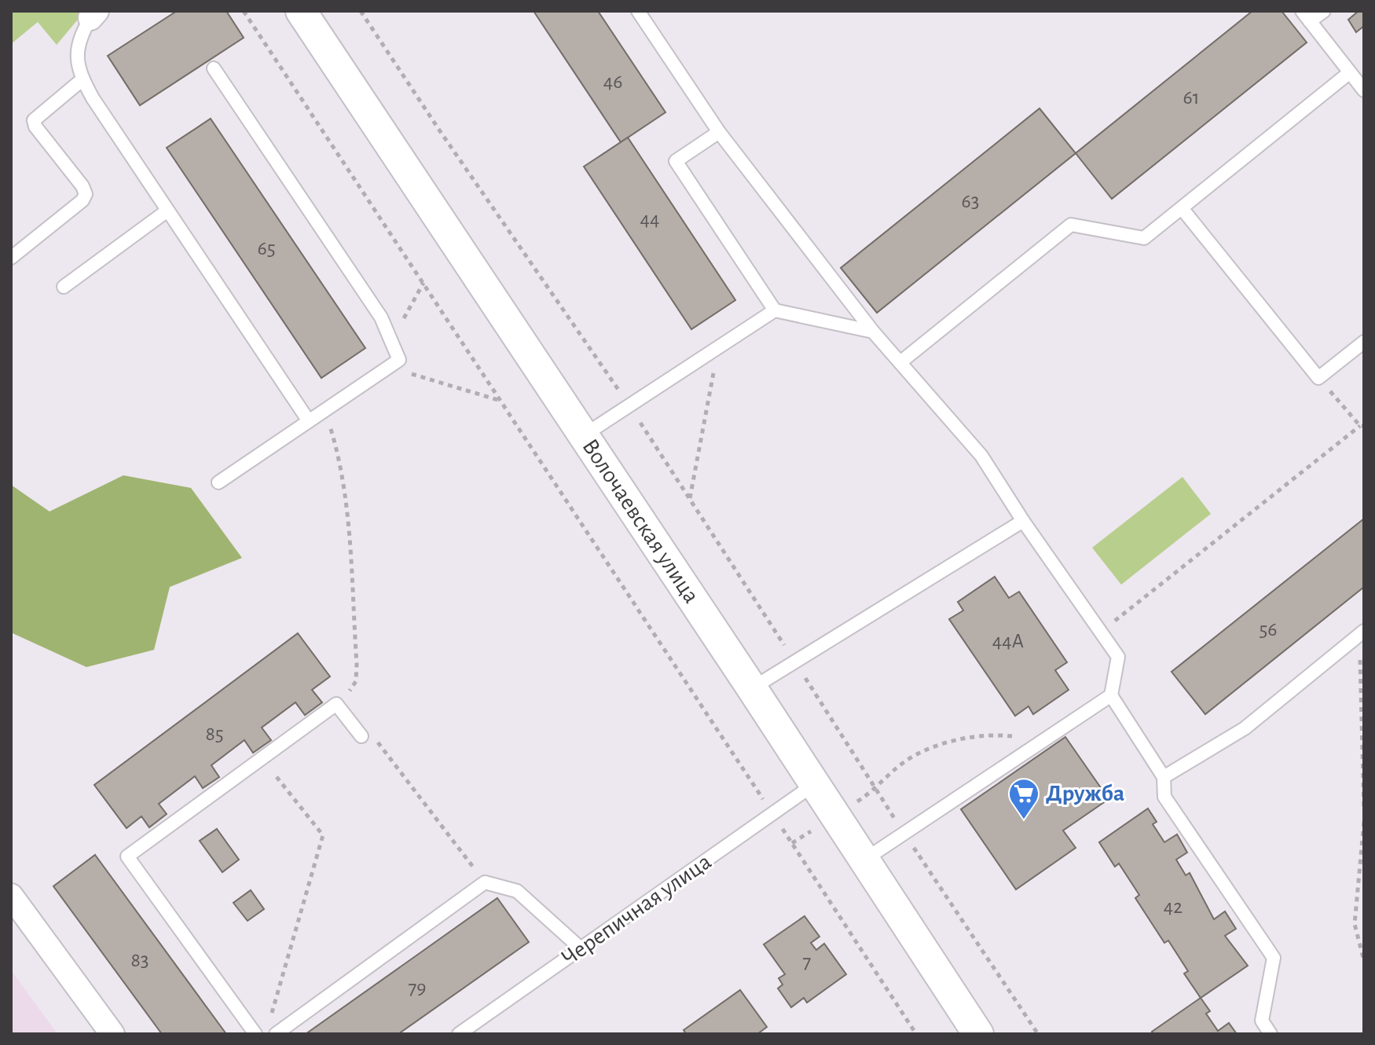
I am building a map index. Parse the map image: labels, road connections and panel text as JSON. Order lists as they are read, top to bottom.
{
  "streets": {
    "street": ["Волочаевская улица"],
    "lane": ["Черепичная улица"]
  },
  "crossings": [
    ["Волочаевская улица", "Черепичная улица"]
  ],
  "places": {
    "supermarket": ["Дружба"]
  },
  "house_numbers": [
    "46",
    "61",
    "63",
    "44",
    "65",
    "56",
    "44А",
    "85",
    "42",
    "83",
    "7",
    "79"
  ]
}
